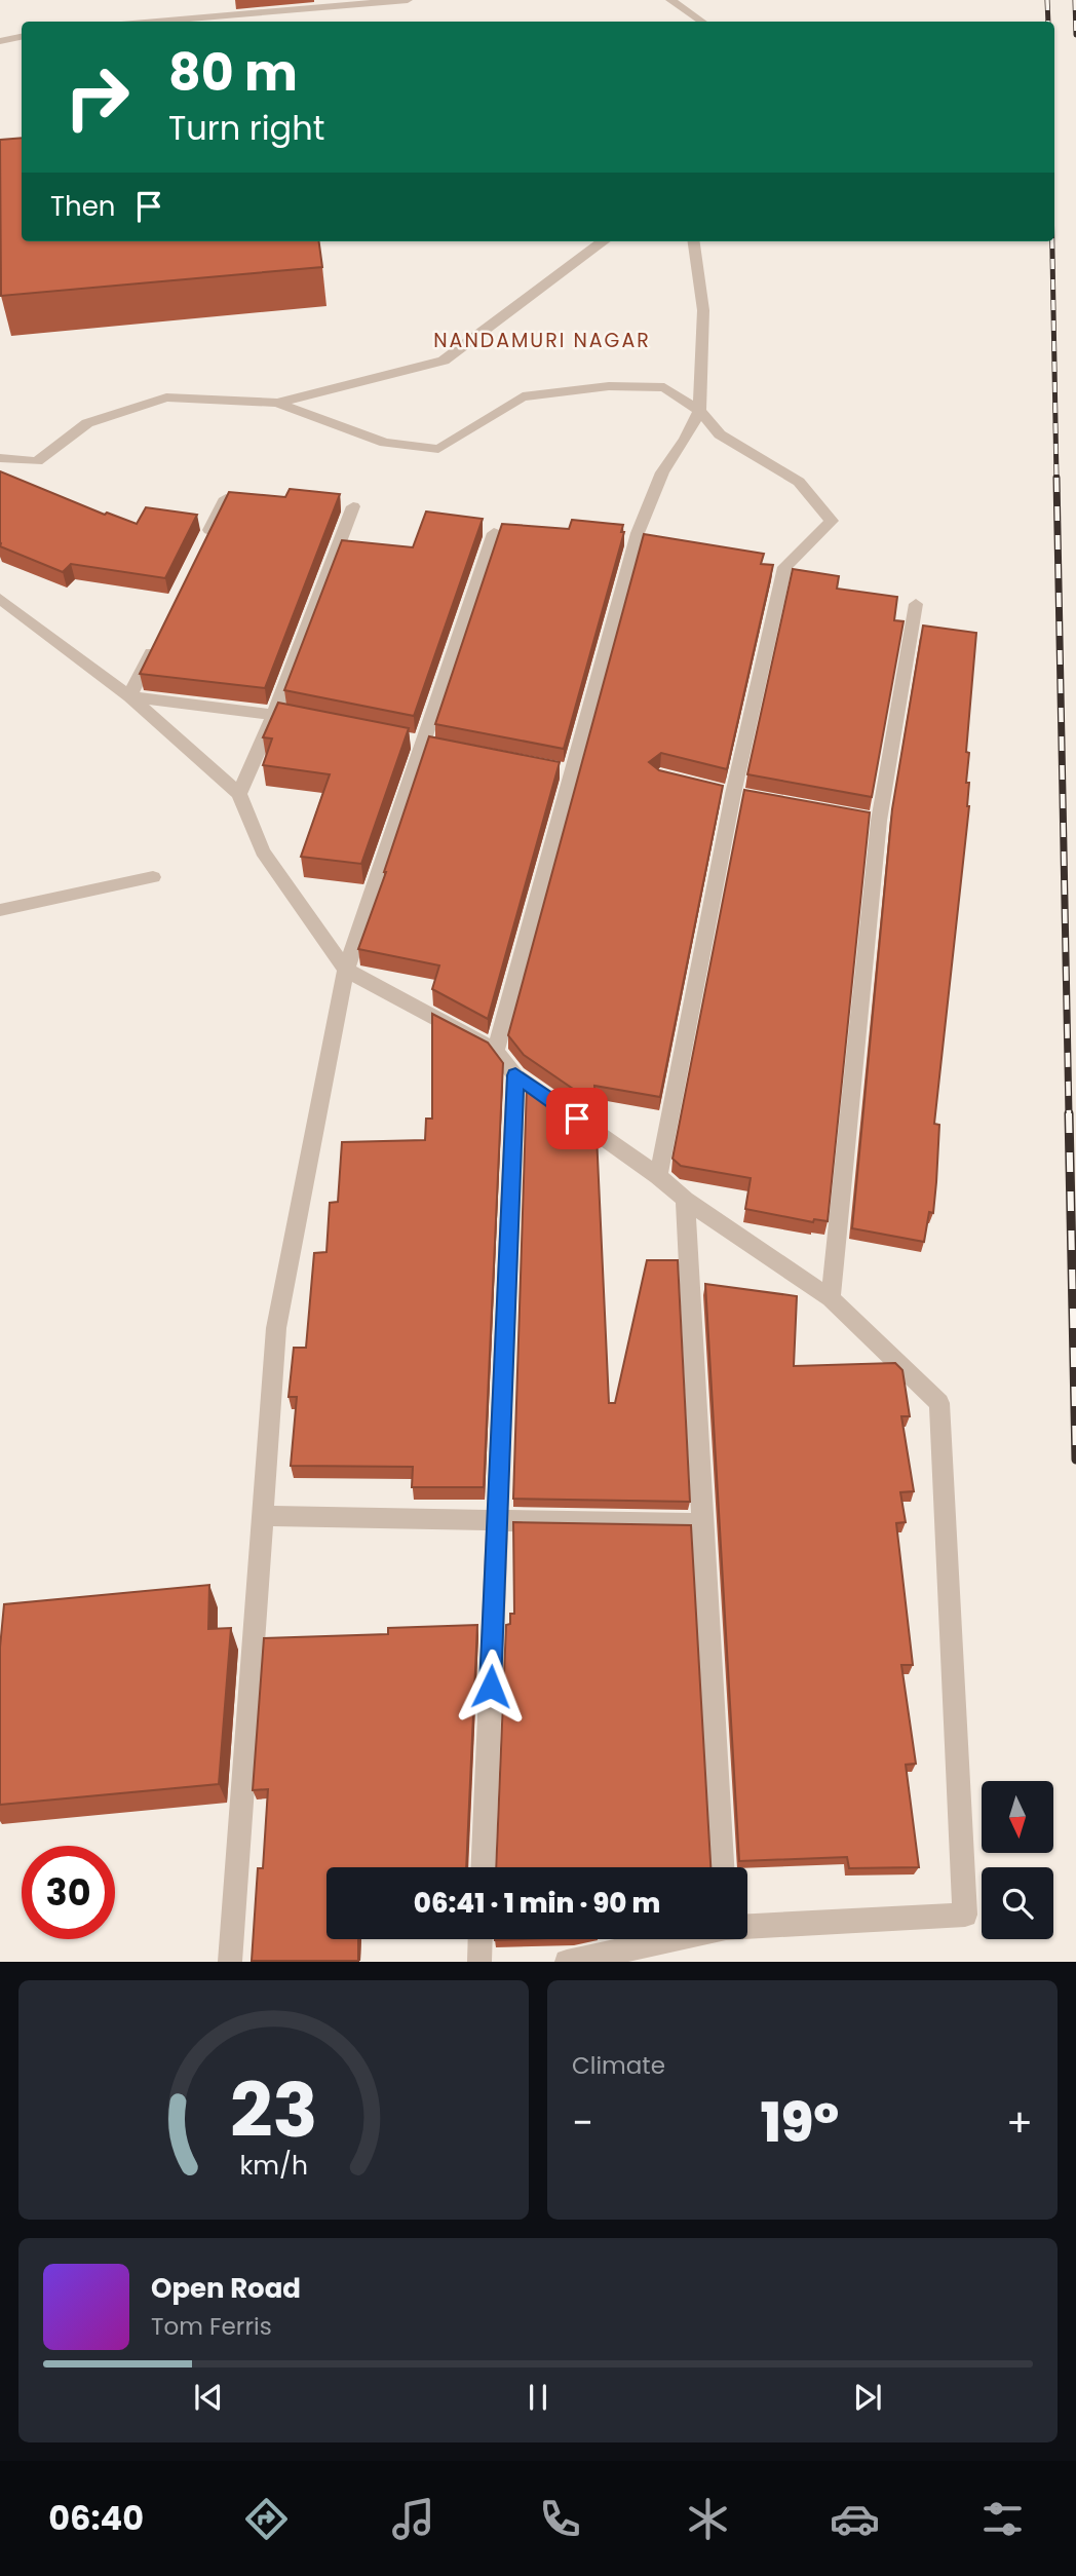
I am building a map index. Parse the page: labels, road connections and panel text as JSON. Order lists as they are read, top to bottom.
{
  "districts": ["NANDAMURI NAGAR"],
  "north": "bottom",
  "page": {
    "turn": ["80 m", "Turn right"],
    "then": "Then",
    "limit": "30",
    "trip": "06:41 · 1 min · 90 m",
    "tile": "Climate",
    "heat": ["−", "19°", "+"],
    "song": ["Open Road", "Tom Ferris"],
    "tabs": "06:40",
    "gauge": ["23", "km/h"]
  }
}
